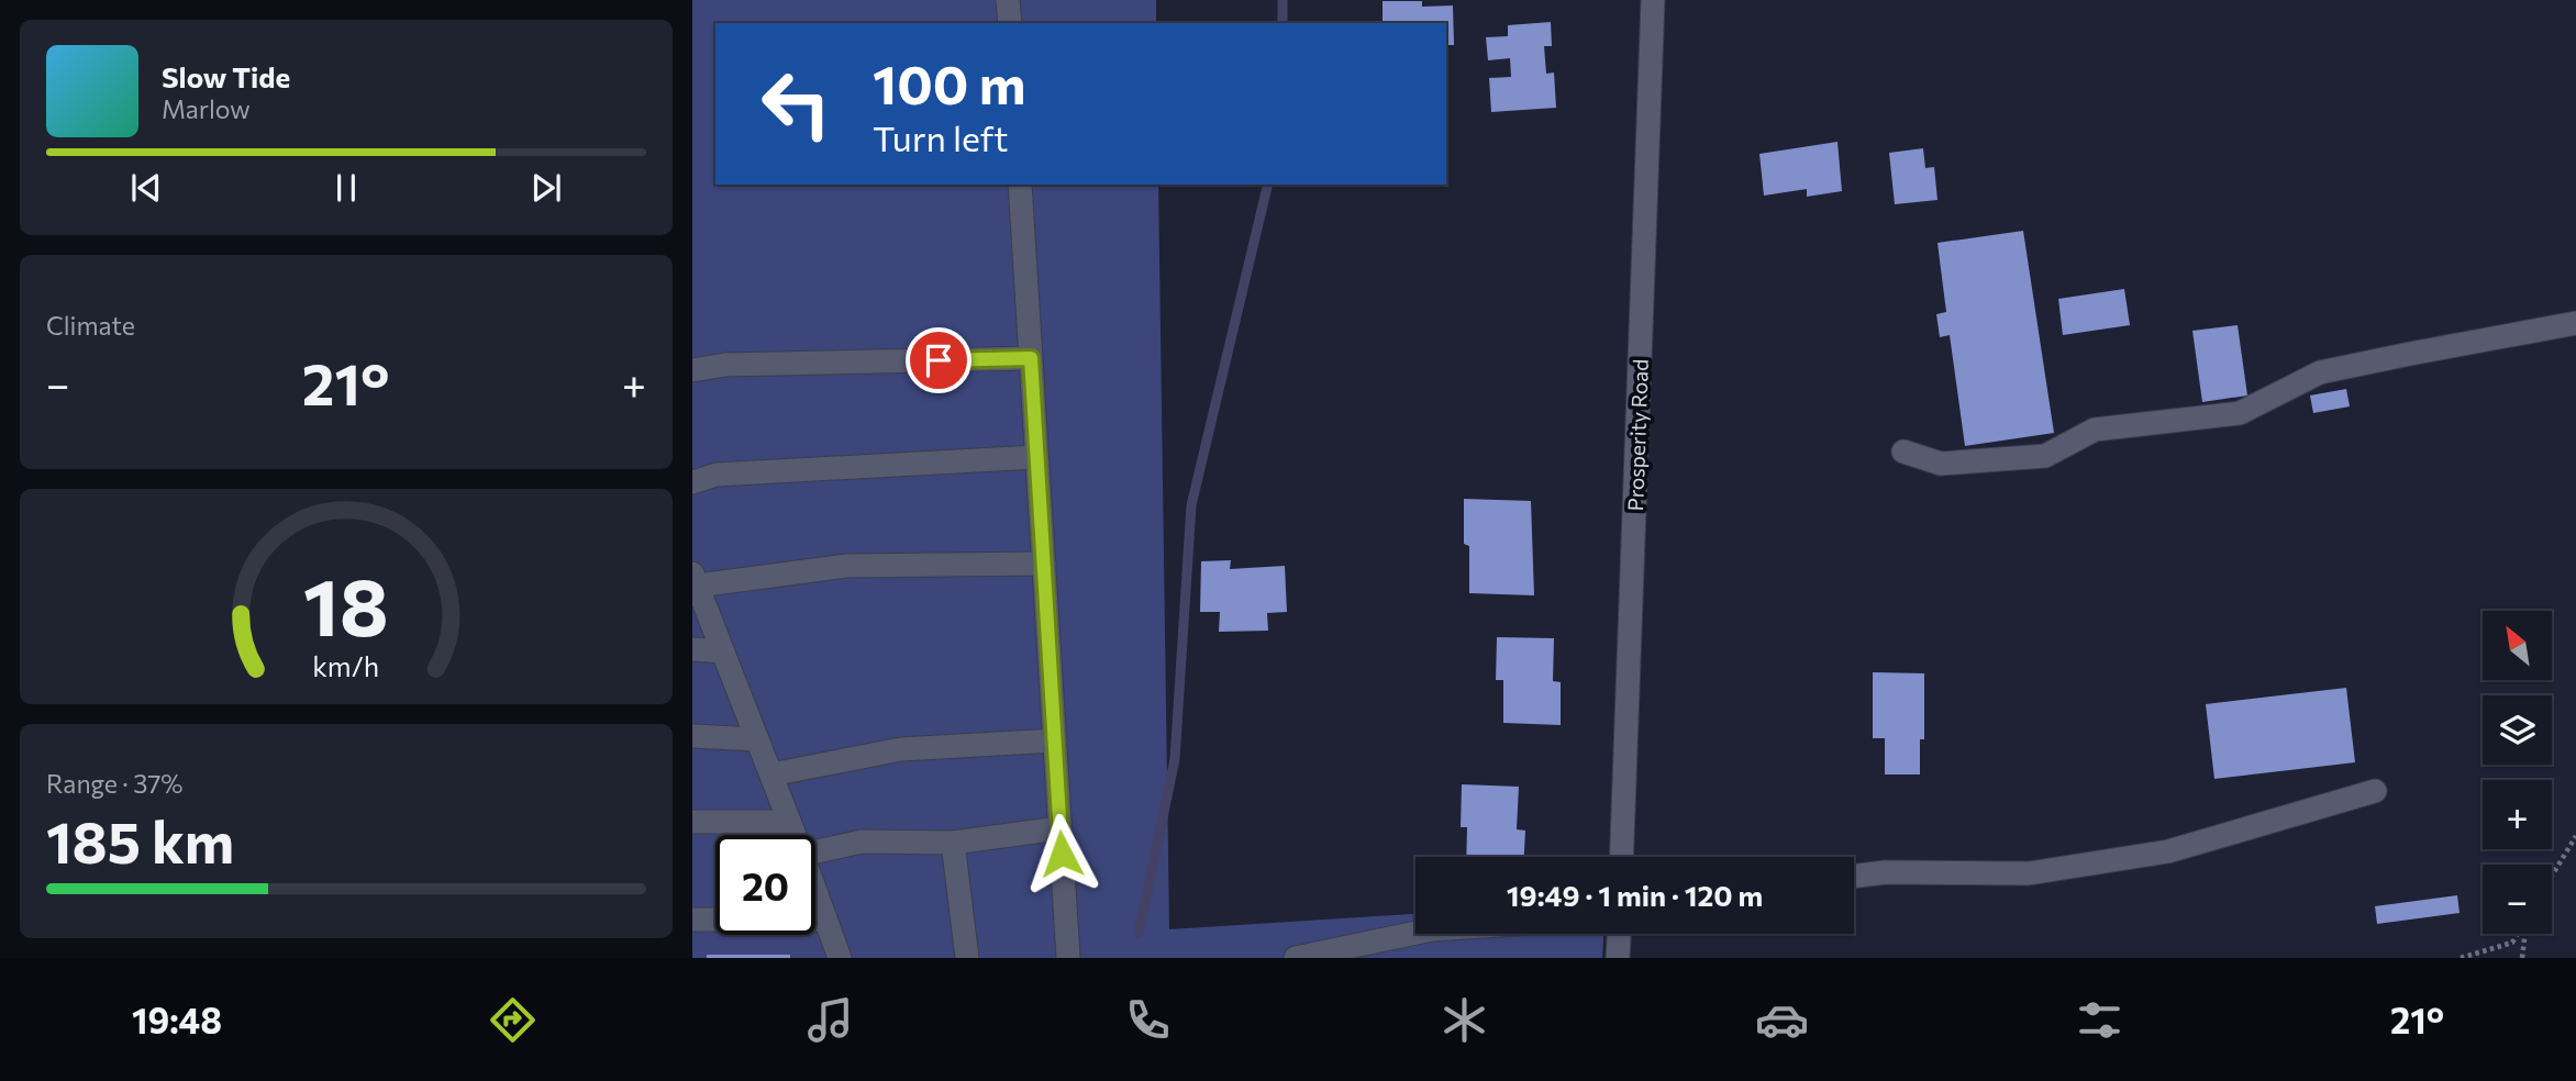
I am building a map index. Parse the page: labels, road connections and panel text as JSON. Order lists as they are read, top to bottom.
{
  "streets": {
    "street": ["Prosperity Road"]
  },
  "north": "top left",
  "page": {
    "turn": ["100 m", "Turn left"],
    "song": ["Slow Tide", "Marlow"],
    "tile": [
      "Climate",
      ["Range · 37%", "185 km"]
    ],
    "heat": ["−", "21°", "+"],
    "map_buttons": ["+", "−"],
    "limit": "20",
    "trip": "19:49 · 1 min · 120 m",
    "tabs": ["19:48", "21°"],
    "gauge": ["18", "km/h"]
  }
}
